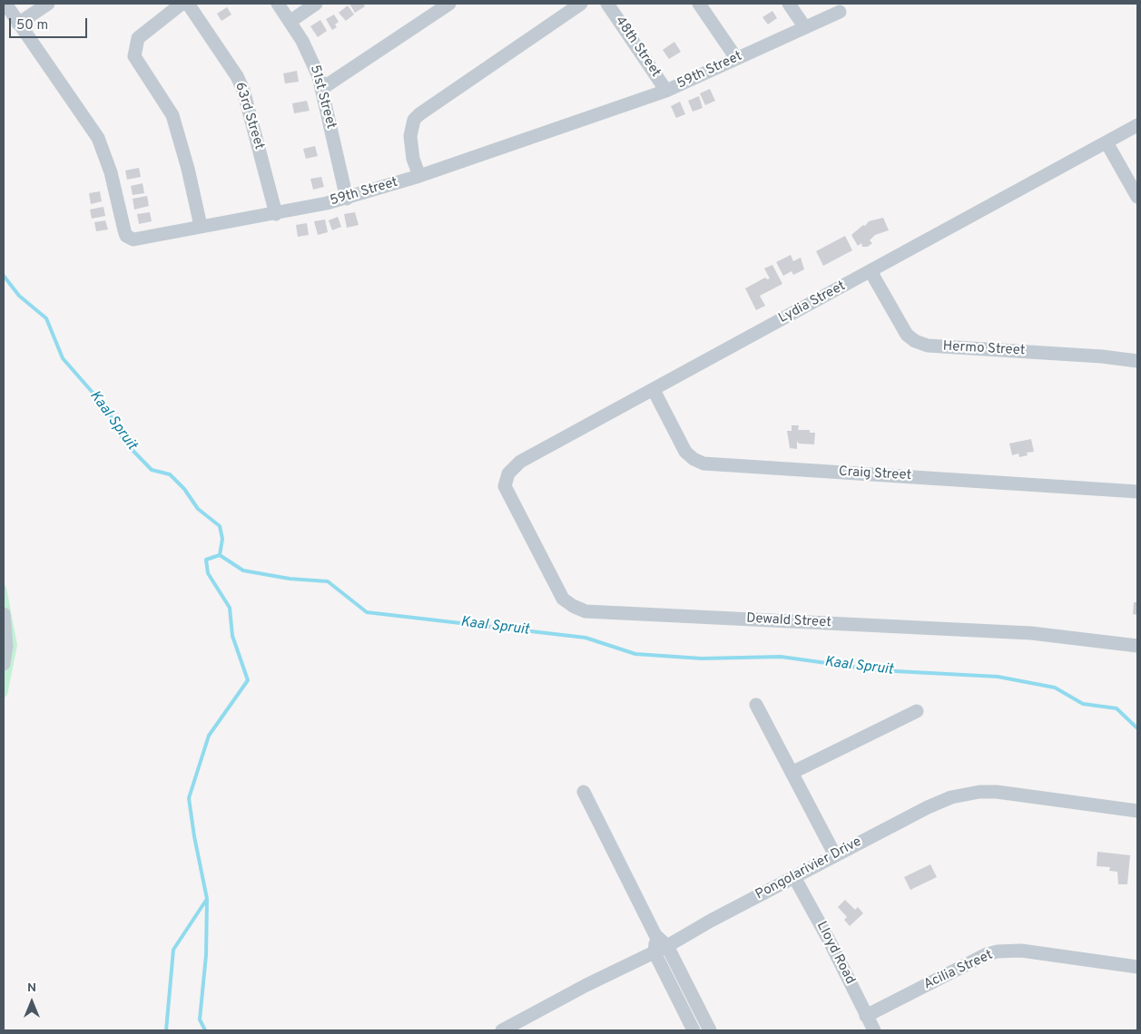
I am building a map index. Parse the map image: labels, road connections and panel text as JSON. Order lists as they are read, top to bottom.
{
  "streets": {
    "street": [
      "48th Street",
      "59th Street",
      "51st Street",
      "63rd Street",
      "Lydia Street",
      "Hermo Street",
      "Craig Street",
      "Dewald Street",
      "Pongolarivier Drive",
      "Lloyd Road",
      "Acilia Street"
    ]
  },
  "crossings": [
    ["48th Street", "59th Street"],
    ["59th Street", "51st Street"],
    ["59th Street", "63rd Street"],
    ["Lydia Street", "Hermo Street"],
    ["Lydia Street", "Craig Street"],
    ["Lydia Street", "Dewald Street"],
    ["Pongolarivier Drive", "Lloyd Road"],
    ["Lloyd Road", "Acilia Street"]
  ],
  "water": ["Kaal Spruit"],
  "scale_bar": "50 m",
  "north": "top"
}
